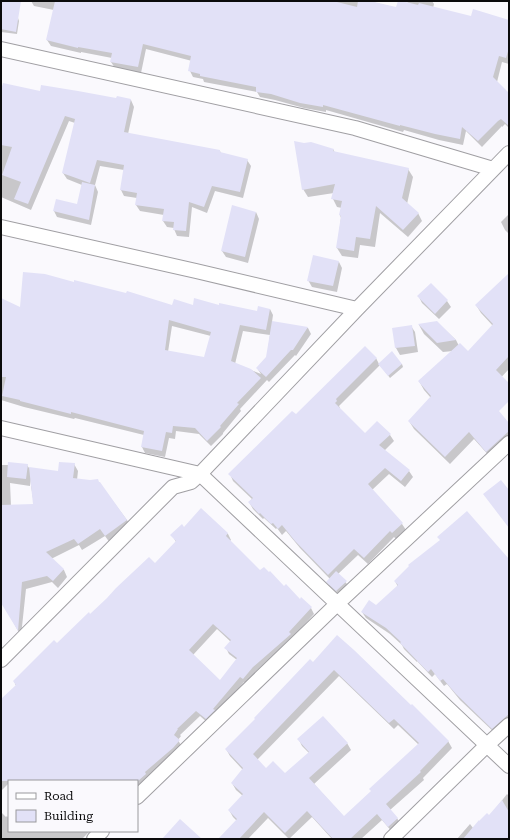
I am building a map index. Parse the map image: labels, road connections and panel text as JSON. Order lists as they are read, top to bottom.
{
  "legend": ["Road", "Building"]
}
